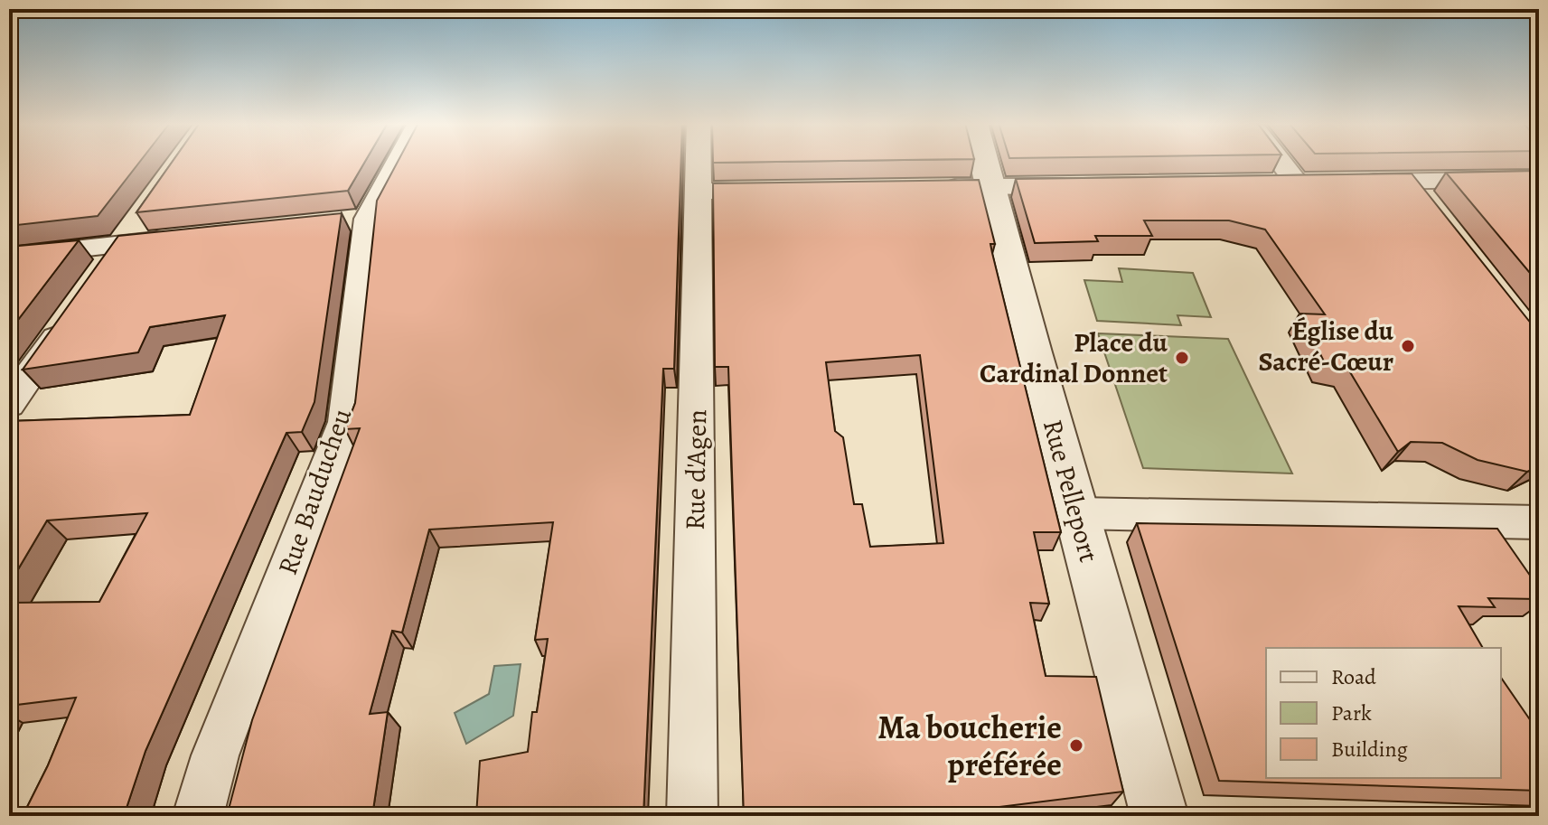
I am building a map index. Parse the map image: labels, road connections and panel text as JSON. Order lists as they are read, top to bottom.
{
  "streets": {
    "street": ["Rue d'Agen", "Rue Pelleport", "Rue Bauducheu"]
  },
  "places": ["Église du Sacré-Cœur", "Place du Cardinal Donnet", "Ma boucherie préférée"],
  "legend": ["Road", "Park", "Building"]
}
